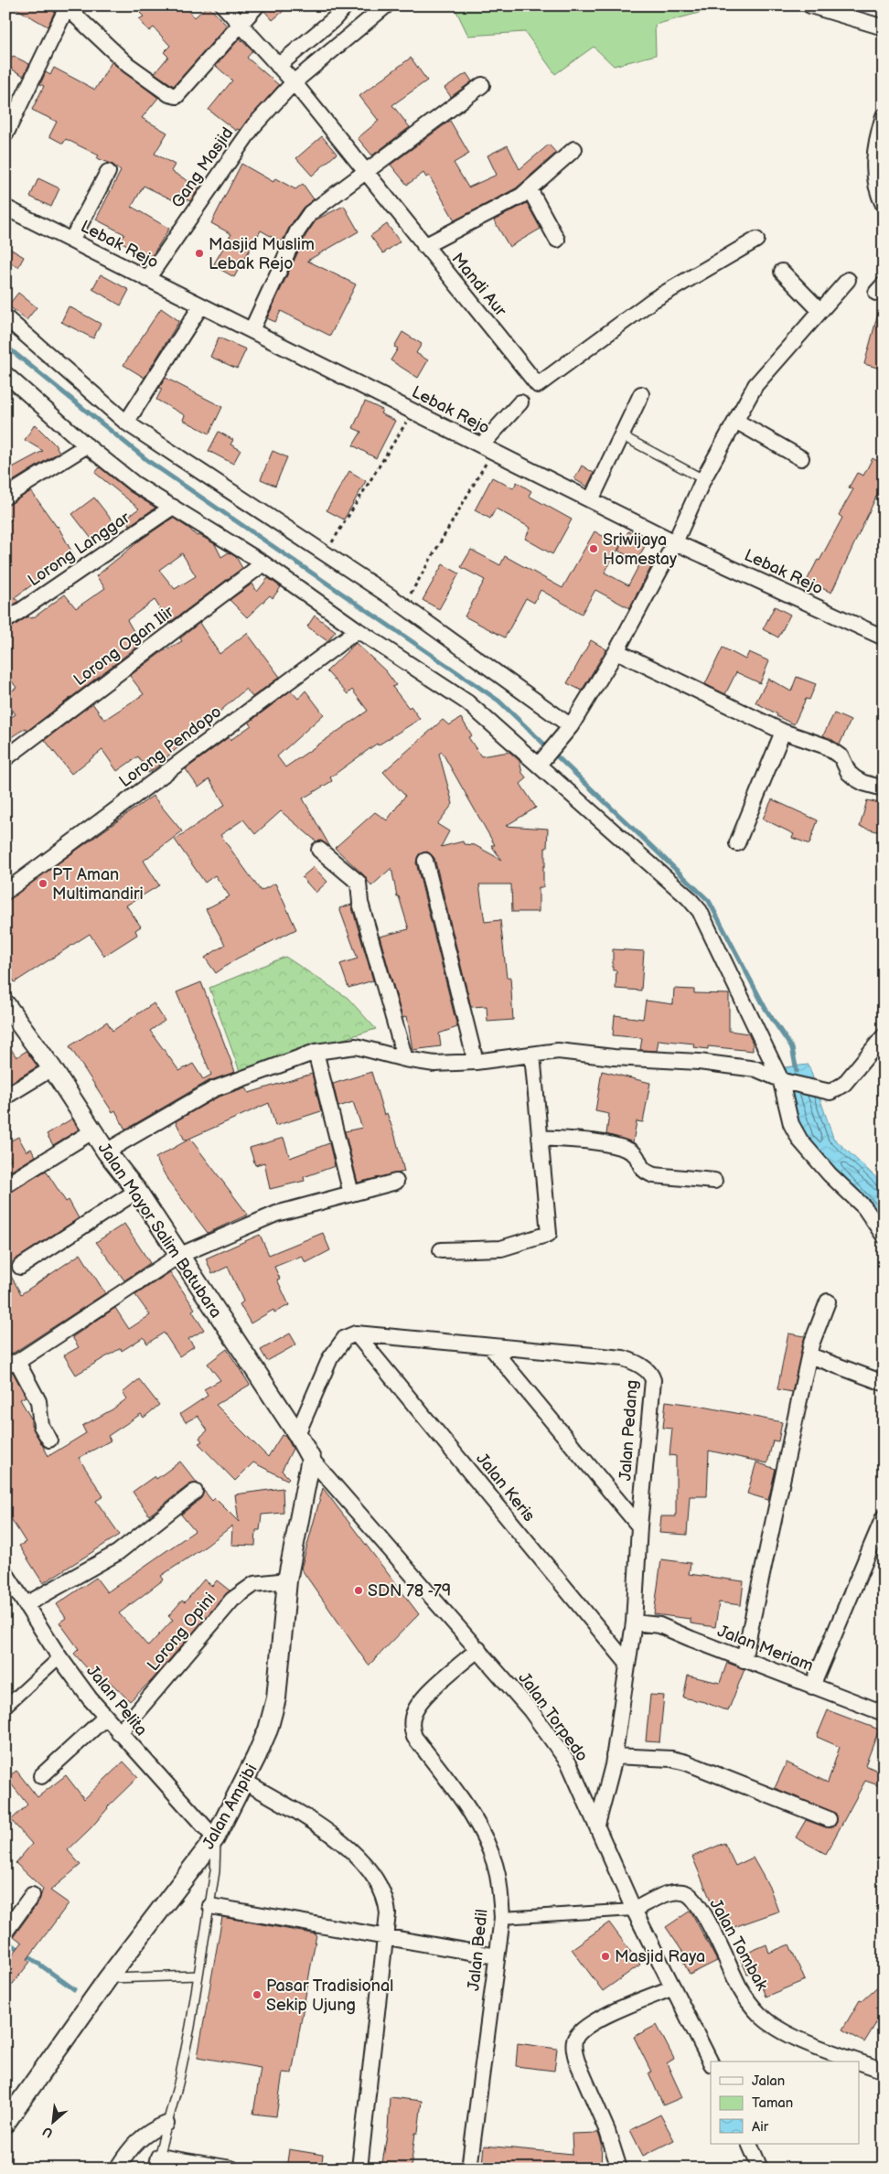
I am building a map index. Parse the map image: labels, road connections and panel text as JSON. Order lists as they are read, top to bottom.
{
  "streets": {
    "street": [
      "Gang Masjid",
      "Lebak Rejo",
      "Mandi Aur",
      "Lorong Langgar",
      "Lorong Ogan Ilir",
      "Lorong Pendopo",
      "Jalan Mayor Salim Batubara",
      "Jalan Pedang",
      "Jalan Keris",
      "Lorong Opini",
      "Jalan Meriam",
      "Jalan Pelita",
      "Jalan Torpedo",
      "Jalan Ampibi",
      "Jalan Tombak",
      "Jalan Bedil"
    ]
  },
  "crossings": [
    ["Gang Masjid", "Lebak Rejo"],
    ["Gang Masjid", "Mandi Aur"],
    ["Jalan Mayor Salim Batubara", "Jalan Torpedo"],
    ["Jalan Mayor Salim Batubara", "Jalan Ampibi"],
    ["Jalan Pedang", "Jalan Keris"],
    ["Jalan Pedang", "Jalan Meriam"],
    ["Jalan Pedang", "Jalan Torpedo"],
    ["Lorong Opini", "Jalan Pelita"],
    ["Lorong Opini", "Jalan Ampibi"],
    ["Jalan Pelita", "Jalan Ampibi"],
    ["Jalan Torpedo", "Jalan Ampibi"],
    ["Jalan Torpedo", "Jalan Tombak"],
    ["Jalan Torpedo", "Jalan Bedil"]
  ],
  "places": [
    "Masjid Muslim Lebak Rejo",
    "Sriwijaya Homestay",
    "PT Aman Multimandiri",
    "SDN 78 -79",
    "Masjid Raya",
    "Pasar Tradisional Sekip Ujung"
  ],
  "legend": ["Jalan", "Taman", "Air"],
  "north": "bottom left"
}
